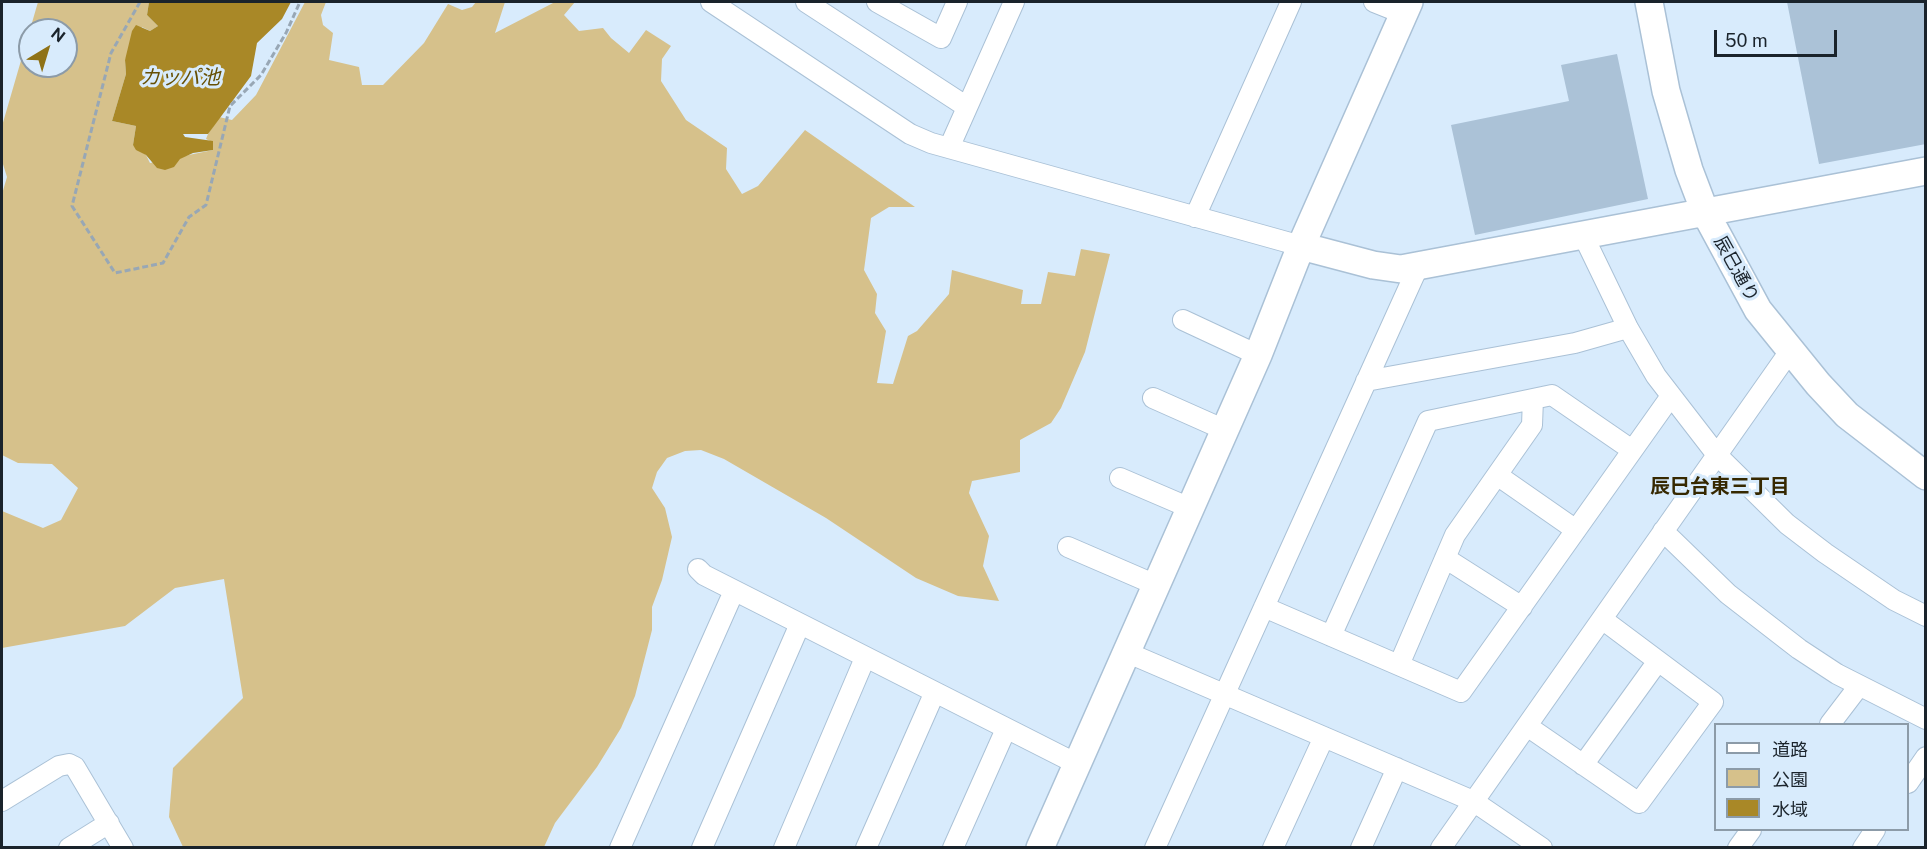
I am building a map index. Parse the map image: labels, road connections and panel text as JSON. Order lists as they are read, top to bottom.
{
  "streets": {
    "street": ["辰巳通り"]
  },
  "districts": ["辰巳台東三丁目"],
  "water": ["カッパ池"],
  "legend": ["道路", "公園", "水域"],
  "scale_bar": "50 m",
  "north": "top right"
}
